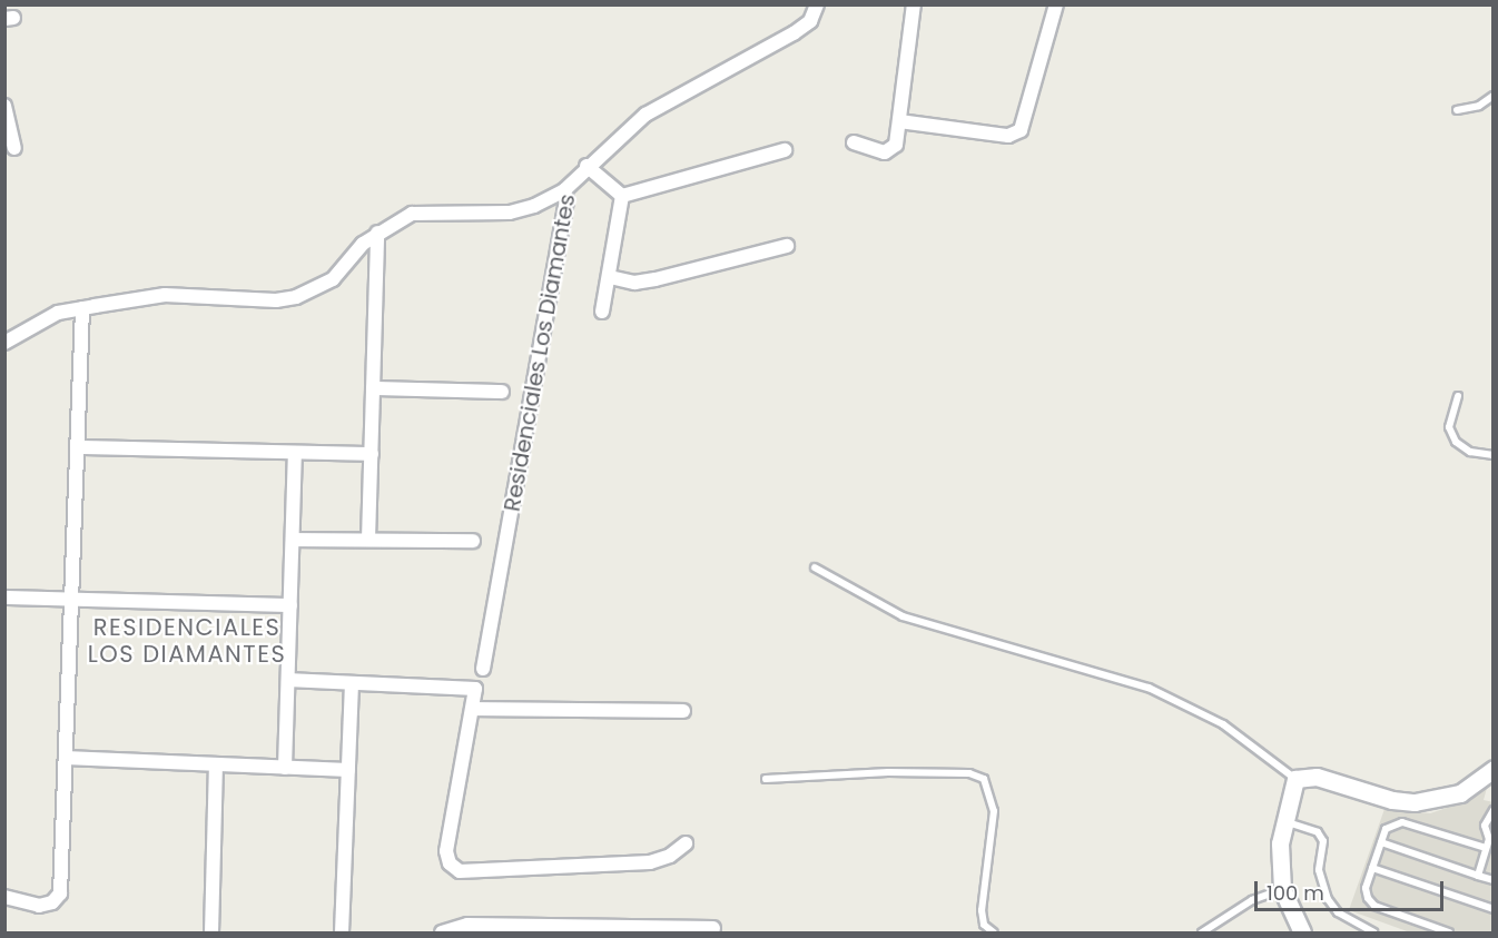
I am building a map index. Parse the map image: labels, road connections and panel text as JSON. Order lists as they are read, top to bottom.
{
  "streets": {
    "street": ["Residenciales Los Diamantes"]
  },
  "districts": ["RESIDENCIALES LOS DIAMANTES"],
  "scale_bar": "100 m"
}
